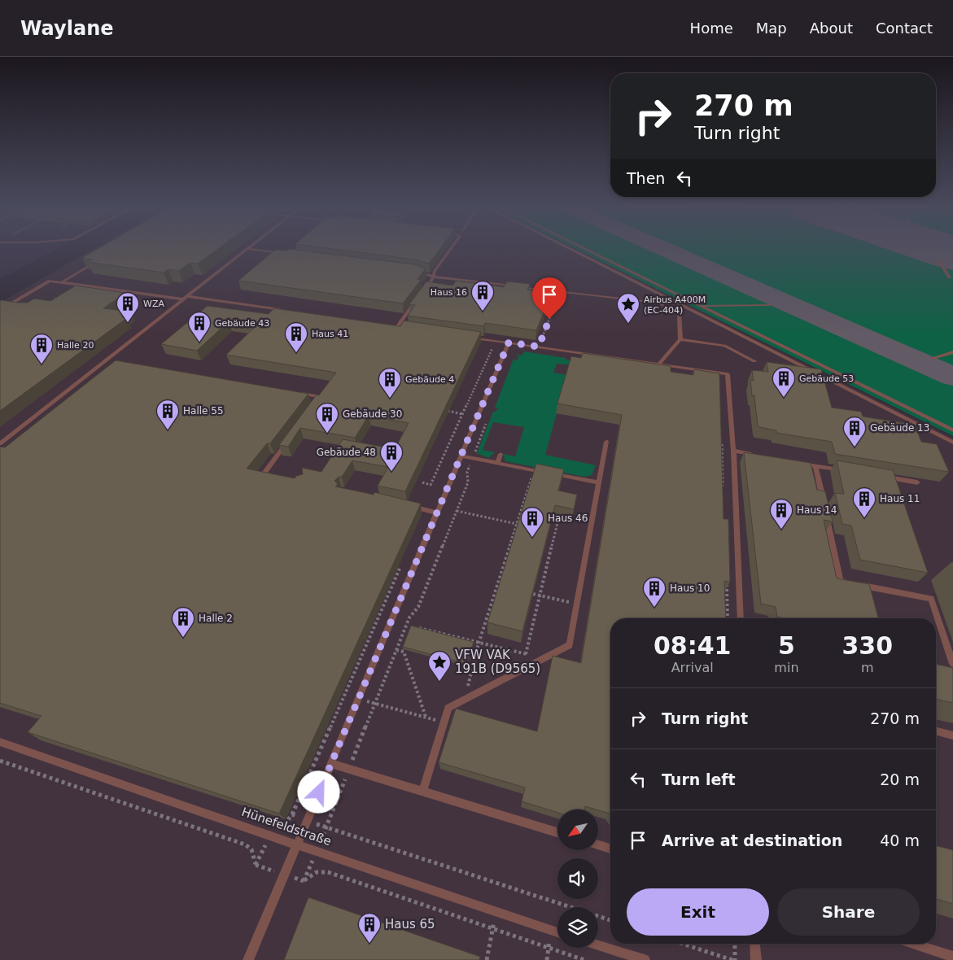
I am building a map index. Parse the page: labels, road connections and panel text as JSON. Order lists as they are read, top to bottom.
{
  "streets": {
    "lane": ["Hünefeldstraße"]
  },
  "places": {
    "building": [
      "Haus 16",
      "WZA",
      "Gebäude 43",
      "Haus 41",
      "Halle 20",
      "Gebäude 53",
      "Gebäude 4",
      "Halle 55",
      "Gebäude 30",
      "Gebäude 13",
      "Gebäude 48",
      "Haus 11",
      "Haus 14",
      "Haus 46",
      "Haus 10",
      "Halle 2",
      "Haus 65"
    ],
    "place": ["Airbus A400M (EC-404)", "VFW VAK 191B (D9565)"]
  },
  "north": "bottom left",
  "page": {
    "header": "Waylane",
    "nav": [
      "Home",
      "Map",
      "About",
      "Contact"
    ],
    "turn": ["270 m", "Turn right"],
    "then": "Then",
    "eta": [
      "08:41",
      "Arrival",
      "5",
      "min",
      "330",
      "m"
    ],
    "list": [
      {
        "name": "Turn right",
        "value": "270 m"
      },
      {
        "name": "Turn left",
        "value": "20 m"
      },
      {
        "name": "Arrive at destination",
        "value": "40 m"
      }
    ],
    "buttons": ["Exit", "Share"]
  }
}
